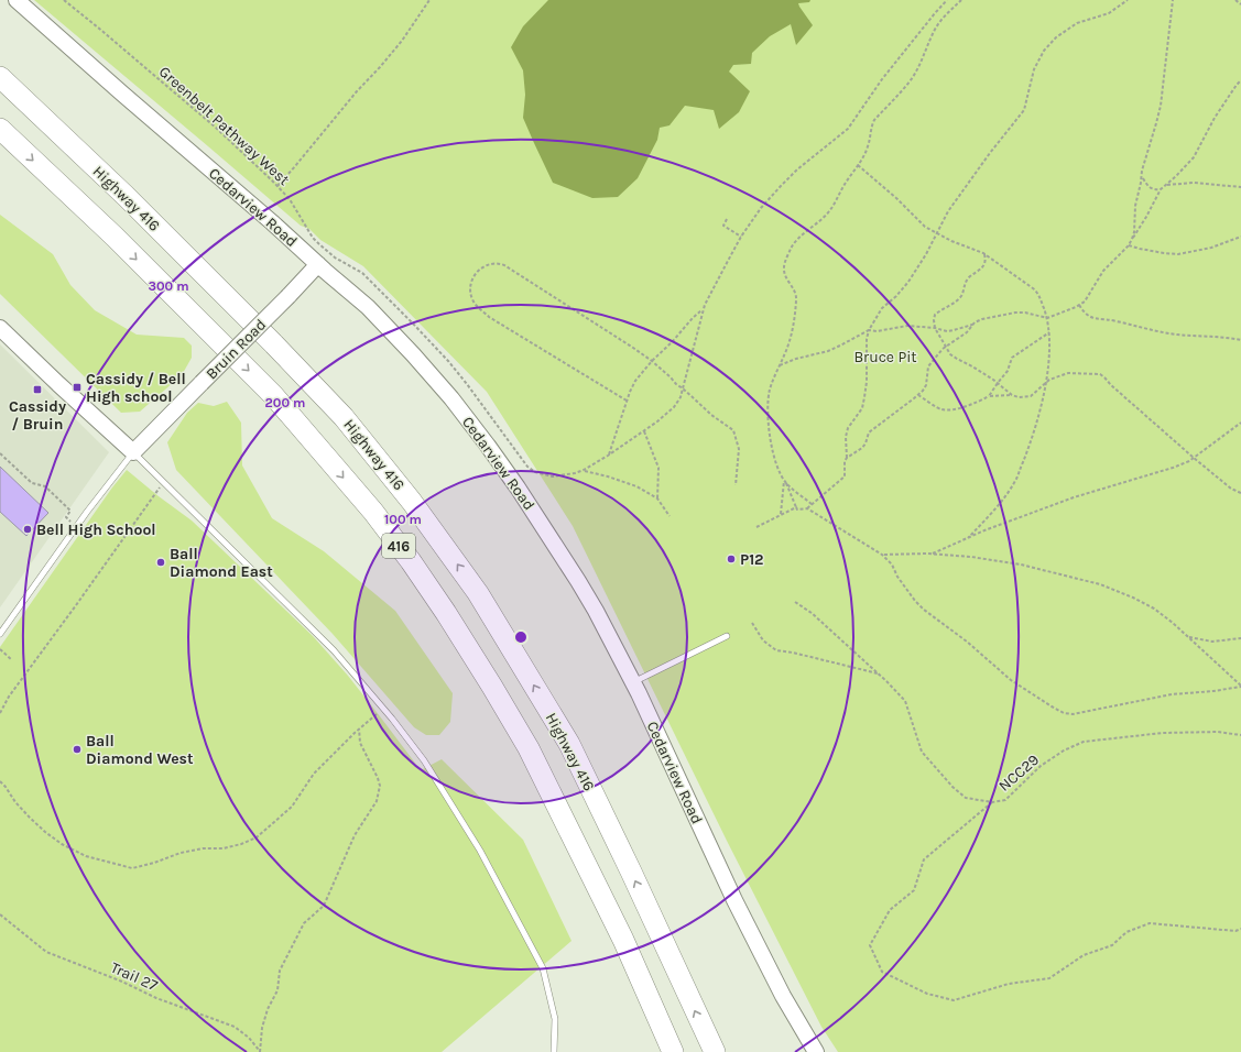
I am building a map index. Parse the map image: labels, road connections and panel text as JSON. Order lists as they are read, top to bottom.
{
  "streets": {
    "highway": ["Highway 416", "416"],
    "main road": ["Cedarview Road", "Bruin Road"],
    "path": ["Greenbelt Pathway West", "NCC29", "Trail 27"]
  },
  "crossings": [
    ["Cedarview Road", "Bruin Road"]
  ],
  "parks": ["Bruce Pit"],
  "places": {
    "transit": ["Cassidy / Bell High school", "Cassidy / Bruin"],
    "other": [
      "Bell High School",
      "P12",
      "Ball Diamond East",
      "Ball Diamond West"
    ]
  },
  "rings": ["300 m", "200 m", "100 m"]
}
